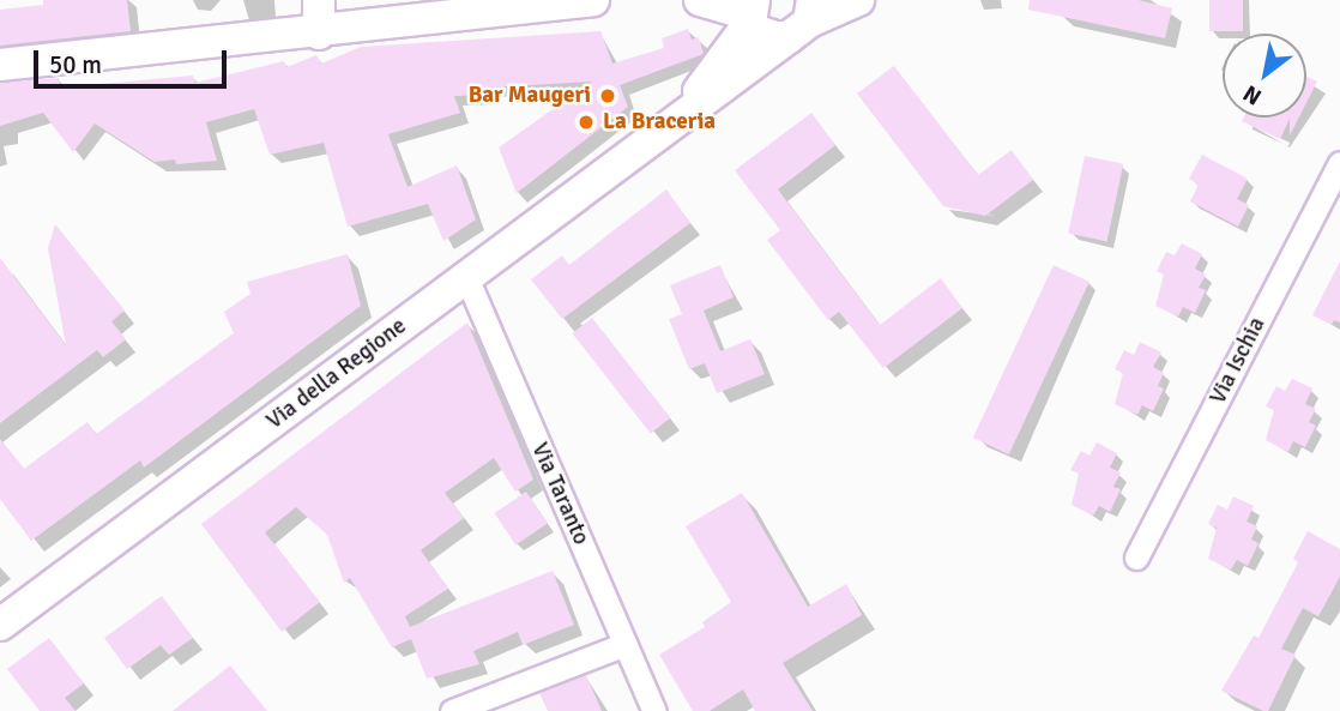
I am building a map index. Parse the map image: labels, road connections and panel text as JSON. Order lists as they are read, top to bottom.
{
  "streets": {
    "main road": ["Via della Regione"],
    "street": ["Via Ischia", "Via Taranto"]
  },
  "crossings": [
    ["Via della Regione", "Via Taranto"]
  ],
  "places": ["Bar Maugeri", "La Braceria"],
  "scale_bar": "50 m",
  "north": "bottom left"
}
